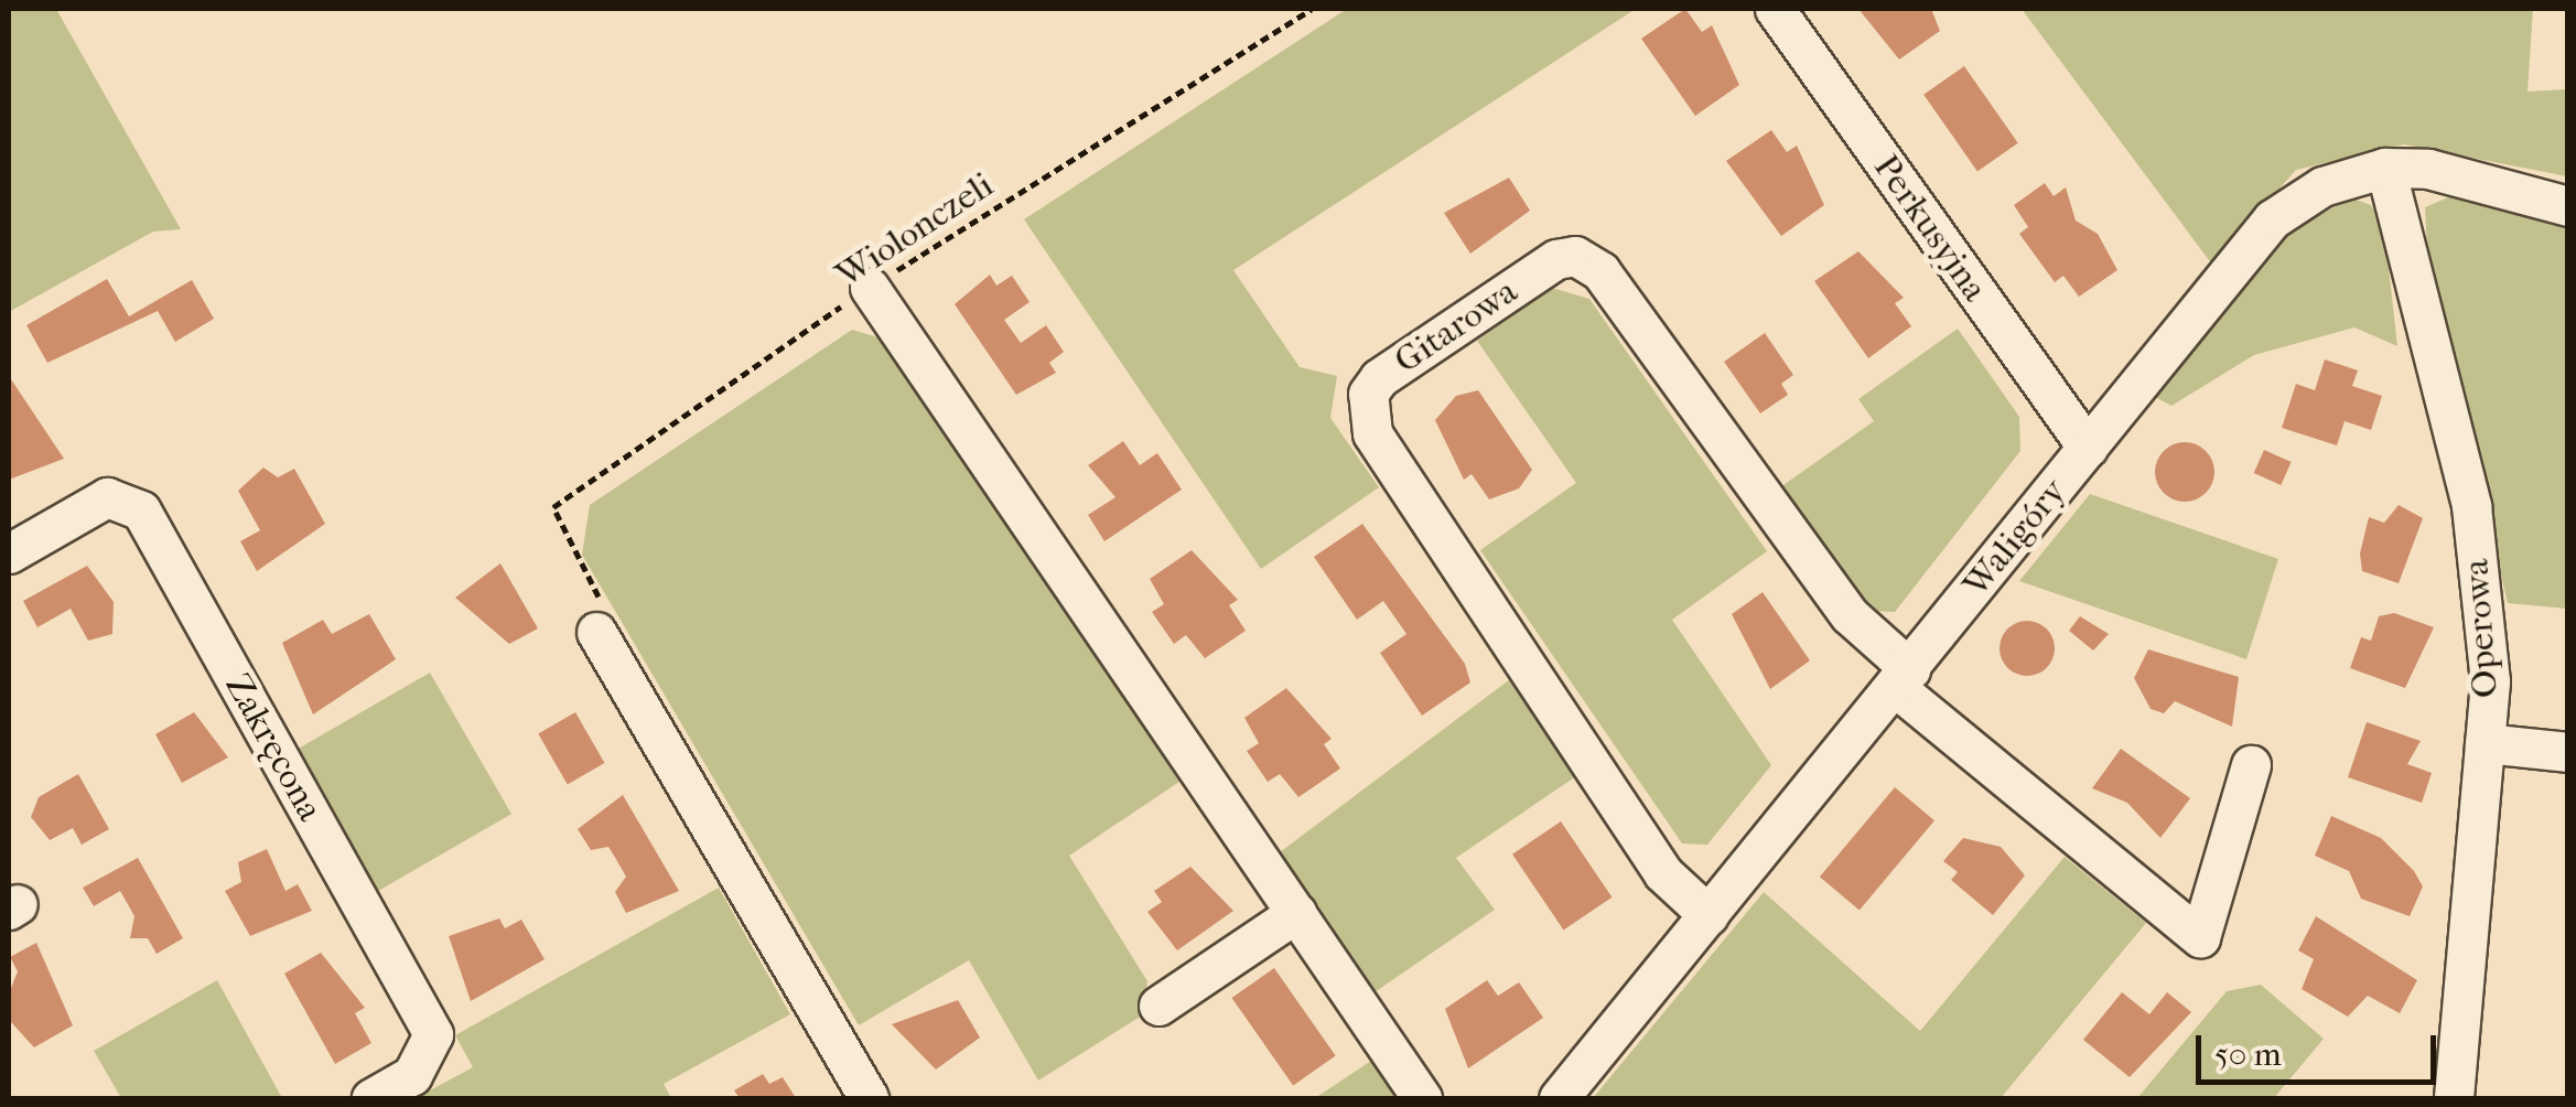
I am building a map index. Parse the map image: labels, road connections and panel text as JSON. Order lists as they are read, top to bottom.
{
  "streets": {
    "street": [
      "Perkusyjna",
      "Gitarowa",
      "Waligóry",
      "Operowa",
      "Zakręcona"
    ],
    "path": ["Wiolonczeli"]
  },
  "crossings": [
    ["Perkusyjna", "Waligóry"],
    ["Gitarowa", "Waligóry"],
    ["Waligóry", "Operowa"]
  ],
  "scale_bar": "50 m"
}
